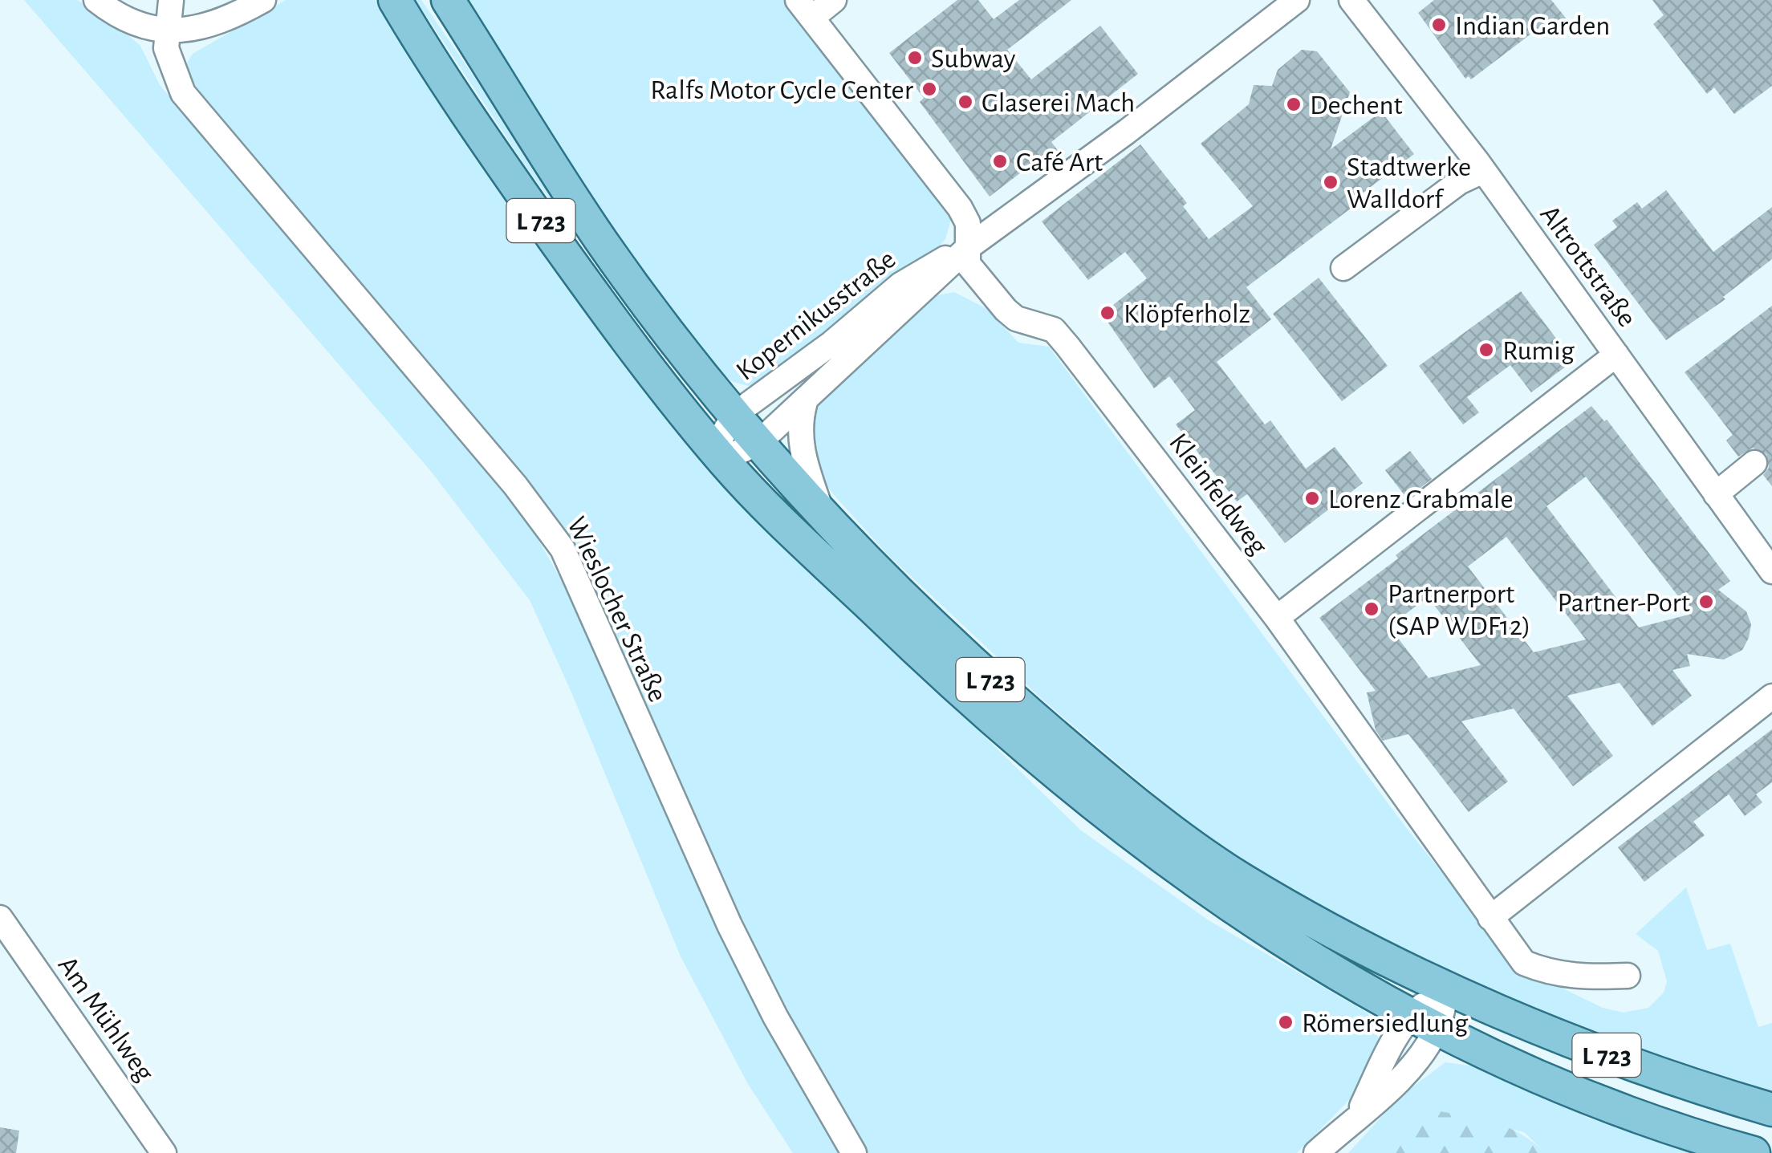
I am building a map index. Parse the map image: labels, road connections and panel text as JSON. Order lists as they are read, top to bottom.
{
  "streets": {
    "main road": ["L 723"],
    "street": [
      "Altrottstraße",
      "Kopernikusstraße",
      "Kleinfeldweg",
      "Wieslocher Straße",
      "Am Mühlweg"
    ]
  },
  "crossings": [
    ["L 723", "Kopernikusstraße"],
    ["Kopernikusstraße", "Kleinfeldweg"]
  ],
  "places": [
    "Indian Garden",
    "Subway",
    "Ralfs Motor Cycle Center",
    "Glaserei Mach",
    "Dechent",
    "Café Art",
    "Stadtwerke Walldorf",
    "Klöpferholz",
    "Rumig",
    "Lorenz Grabmale",
    "Partner-Port",
    "Partnerport (SAP WDF12)",
    "Römersiedlung"
  ]
}
